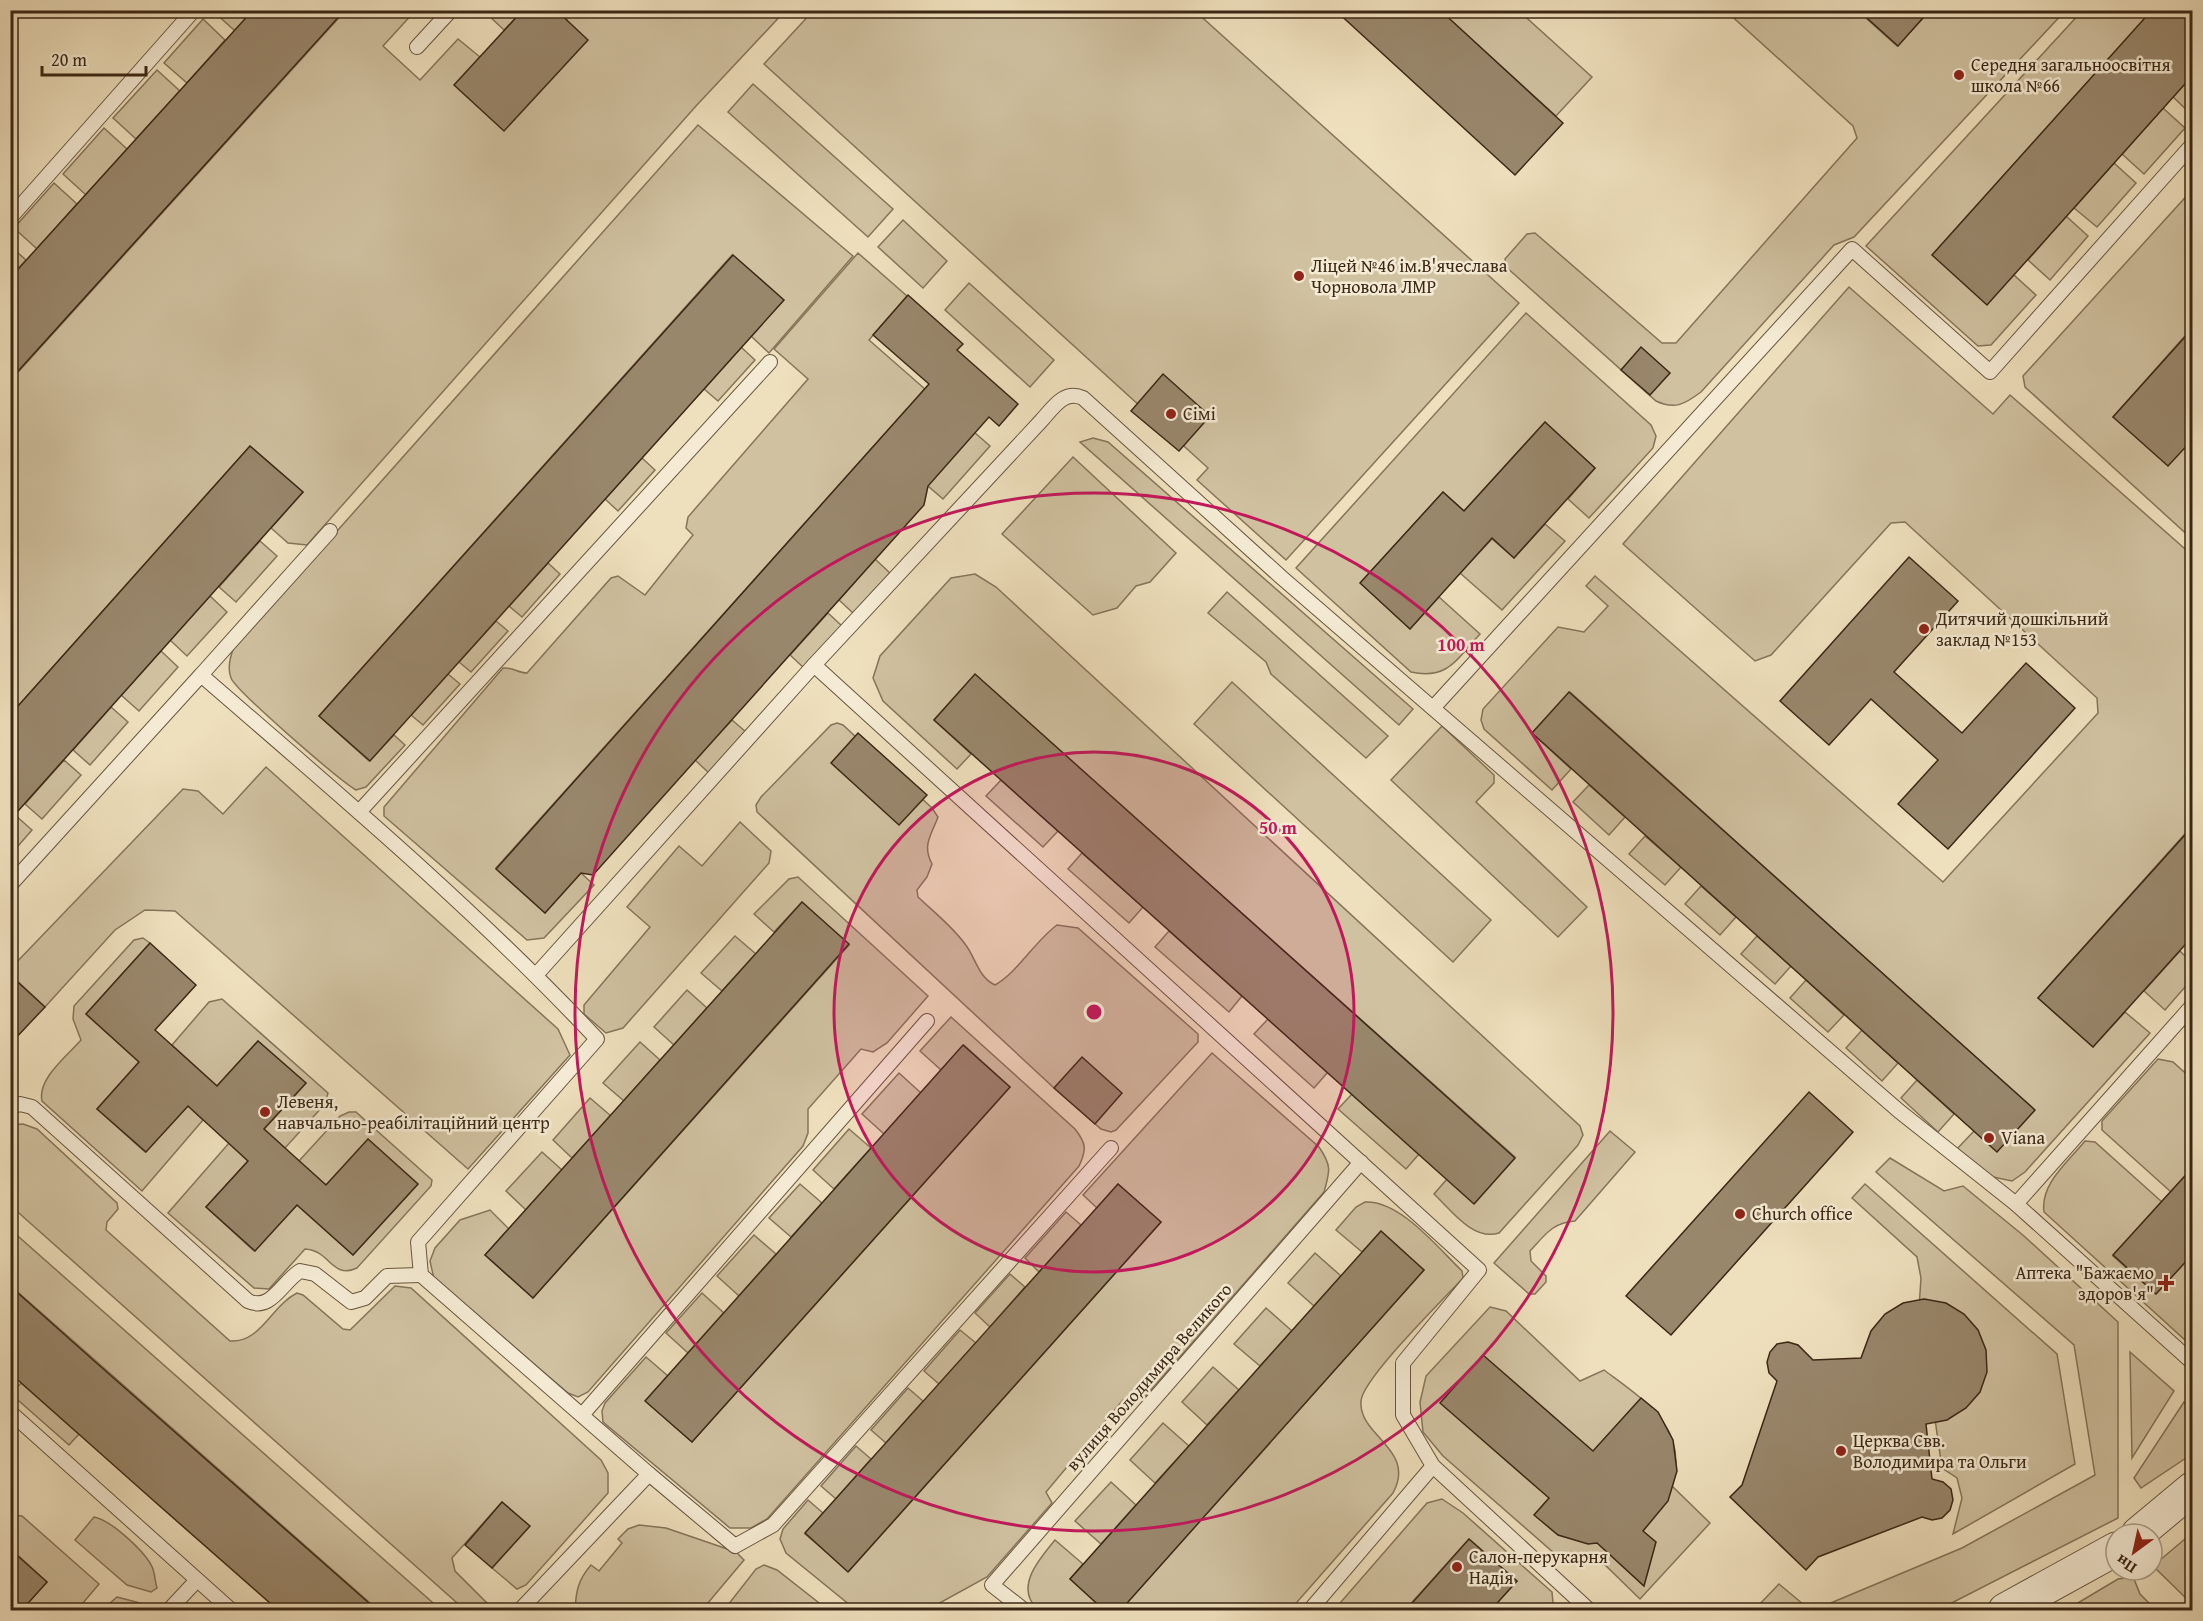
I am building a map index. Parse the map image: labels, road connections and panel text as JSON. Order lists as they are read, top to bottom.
{
  "streets": {
    "lane": ["вулиця Володимира Великого"]
  },
  "places": {
    "other": [
      "Середня загальноосвітня школа №66",
      "Ліцей №46 ім.В'ячеслава Чорновола ЛМР",
      "Сімі",
      "Дитячий дошкільний заклад №153",
      "Левеня, навчально-реабілітаційний центр",
      "Viana",
      "Church office",
      "Церква Свв. Володимира та Ольги",
      "Салон-перукарня Надія"
    ],
    "health": ["Аптека \"Бажаємо здоров'я\""]
  },
  "scale_bar": "20 m",
  "north": "bottom left",
  "rings": ["100 m", "50 m"]
}
